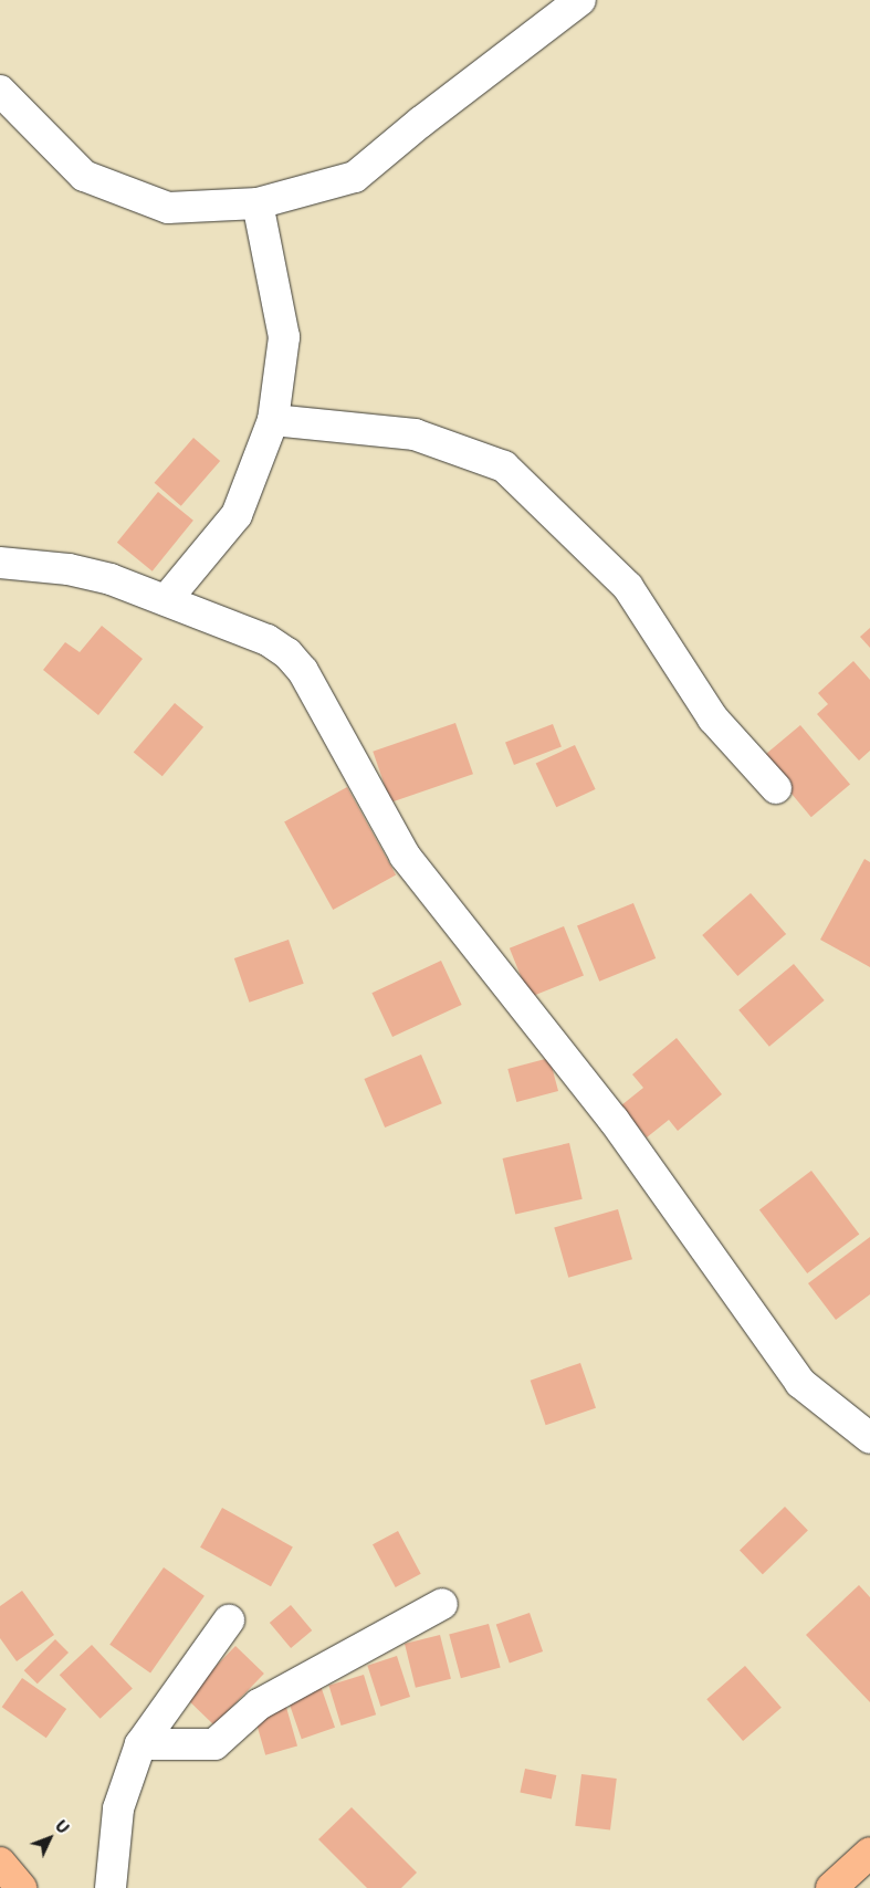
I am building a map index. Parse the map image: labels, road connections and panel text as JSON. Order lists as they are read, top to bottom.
{
  "north": "top right"
}
